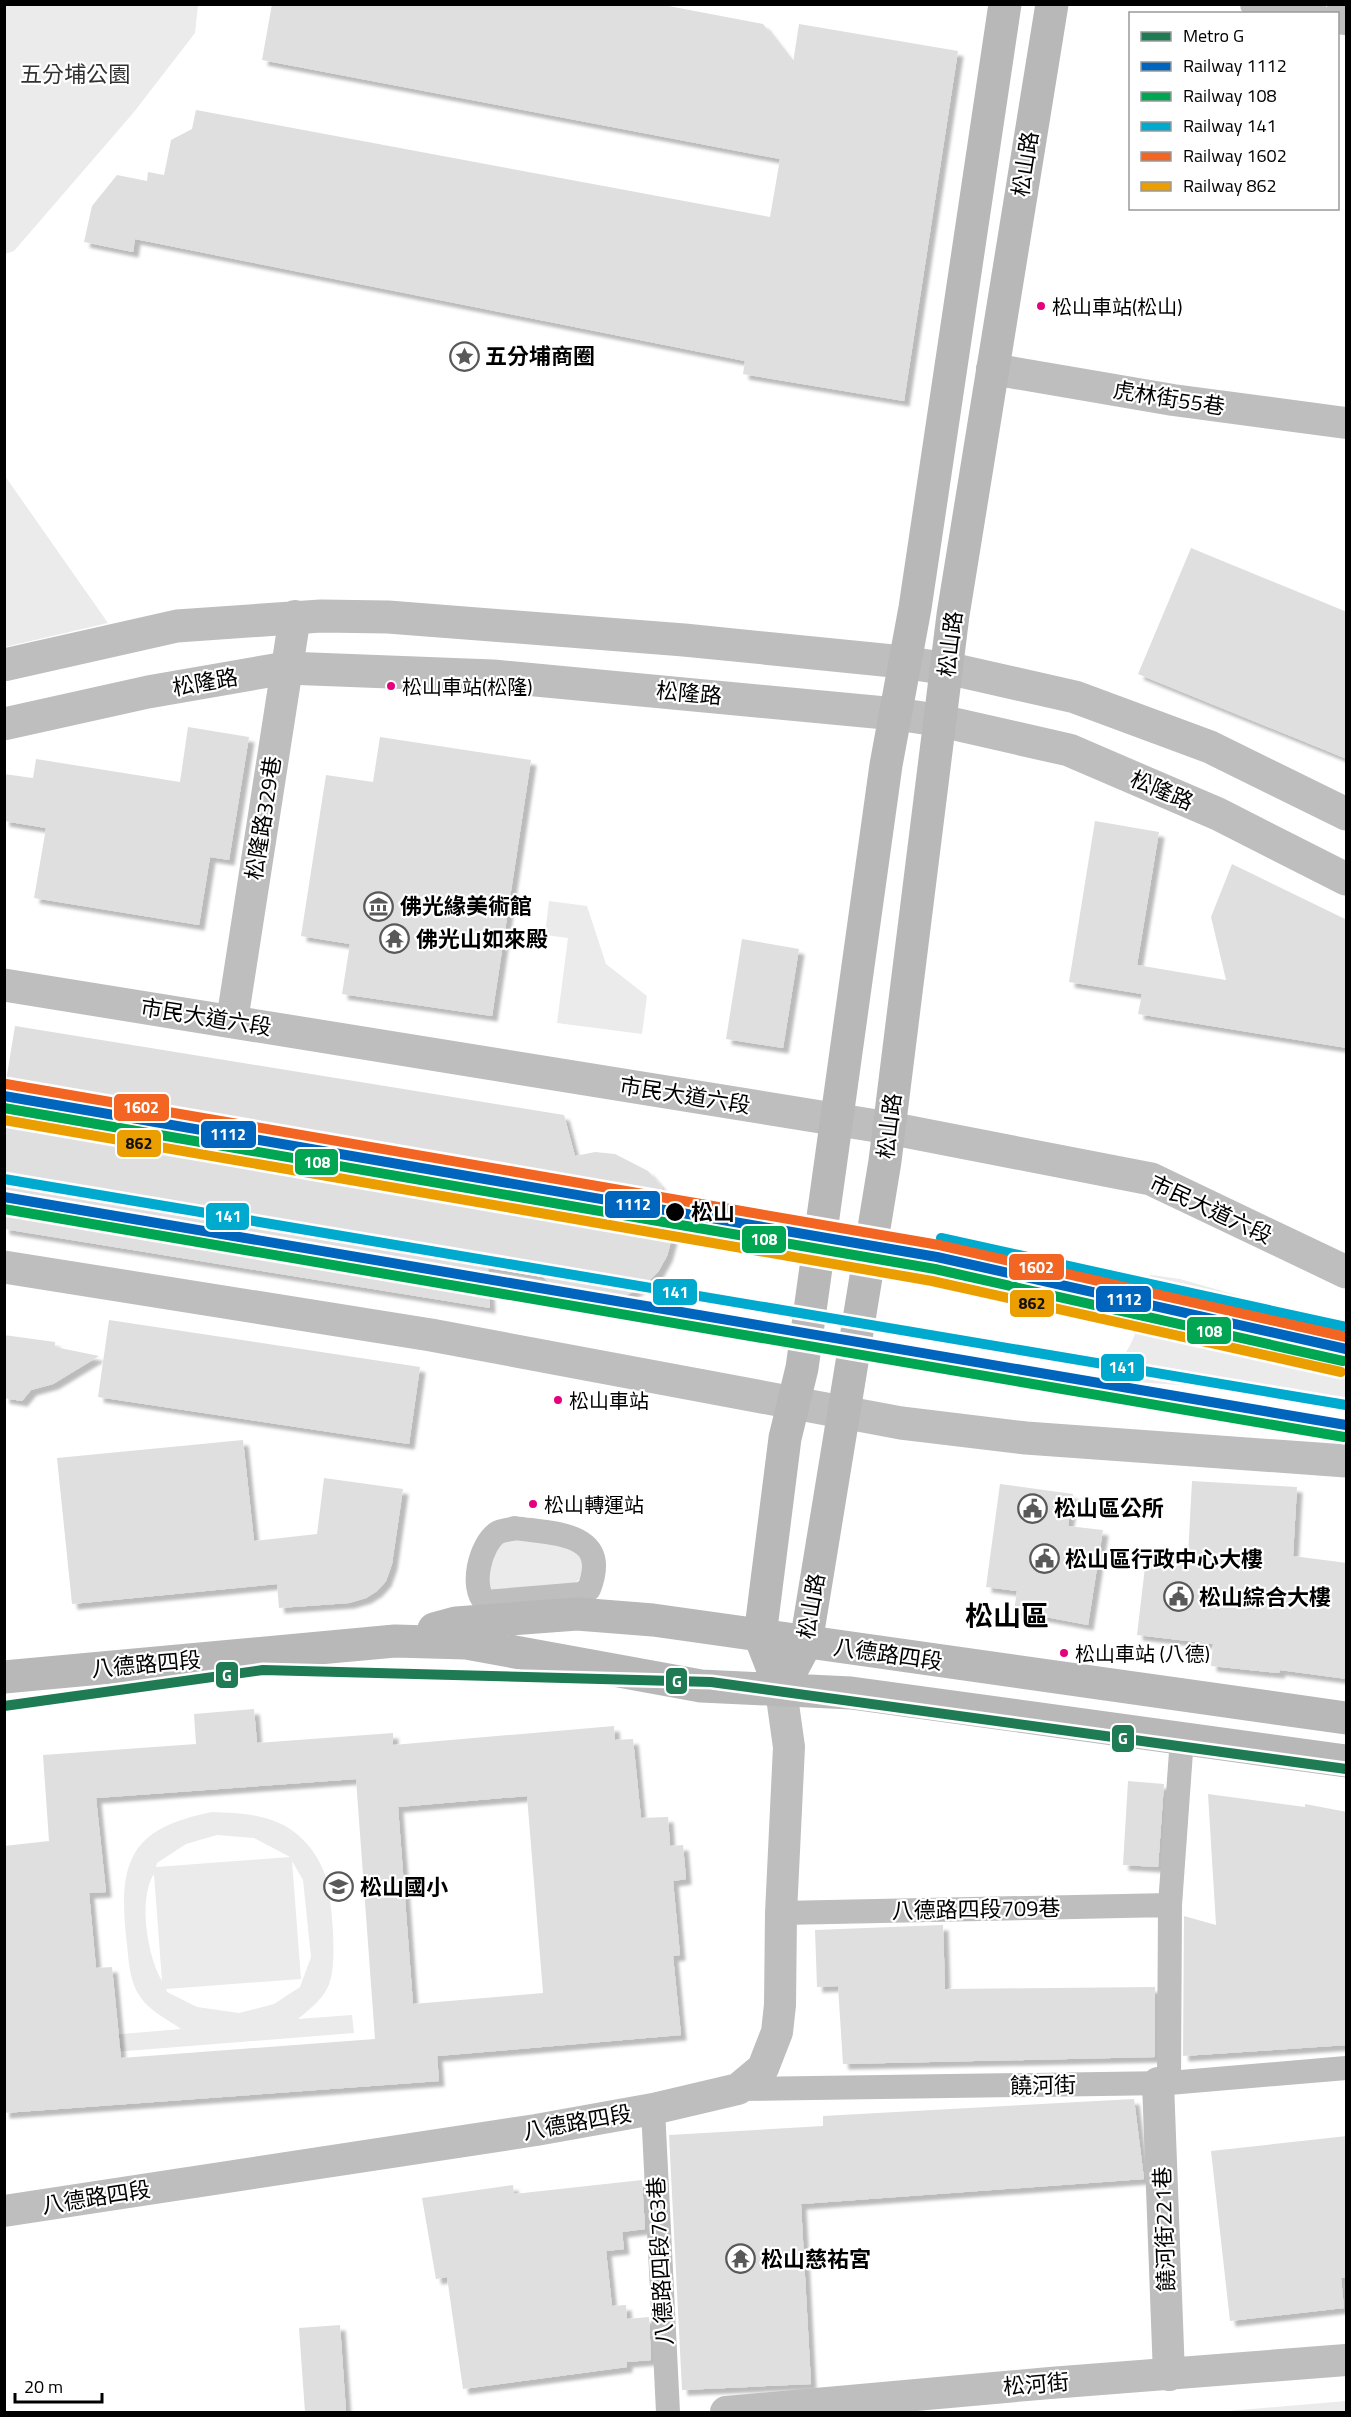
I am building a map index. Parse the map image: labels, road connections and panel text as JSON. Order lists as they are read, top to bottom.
{
  "streets": {
    "main road": ["松山路", "八德路四段"],
    "street": [
      "虎林街55巷",
      "松隆路",
      "松隆路329巷",
      "市民大道六段",
      "八德路四段709巷",
      "饒河街",
      "饒河街221巷",
      "八德路四段763巷",
      "松河街"
    ]
  },
  "crossings": [
    ["松山路", "虎林街55巷"],
    ["松山路", "松隆路"],
    ["松山路", "市民大道六段"],
    ["松山路", "八德路四段"],
    ["松隆路", "松隆路329巷"],
    ["松隆路329巷", "市民大道六段"],
    ["八德路四段", "八德路四段709巷"],
    ["八德路四段", "饒河街"],
    ["八德路四段", "八德路四段763巷"],
    ["饒河街", "饒河街221巷"],
    ["饒河街221巷", "松河街"]
  ],
  "districts": ["松山區"],
  "parks": ["五分埔公園"],
  "places": {
    "other": [
      "松山車站(松山)",
      "松山車站(松隆)",
      "松山",
      "松山車站",
      "松山轉運站",
      "松山車站 (八德)"
    ],
    "place": ["五分埔商圈"],
    "museum": ["佛光緣美術館"],
    "temple": ["佛光山如來殿", "松山慈祐宮"],
    "public building": ["松山區公所", "松山區行政中心大樓", "松山綜合大樓"],
    "school or university": ["松山國小"]
  },
  "lines": [
    "rail line 1602",
    "rail line 1112",
    "rail line 108",
    "rail line 862",
    "rail line 141",
    "metro line G"
  ],
  "legend": [
    "Metro G",
    "Railway 1112",
    "Railway 108",
    "Railway 141",
    "Railway 1602",
    "Railway 862"
  ],
  "scale_bar": "20 m"
}
